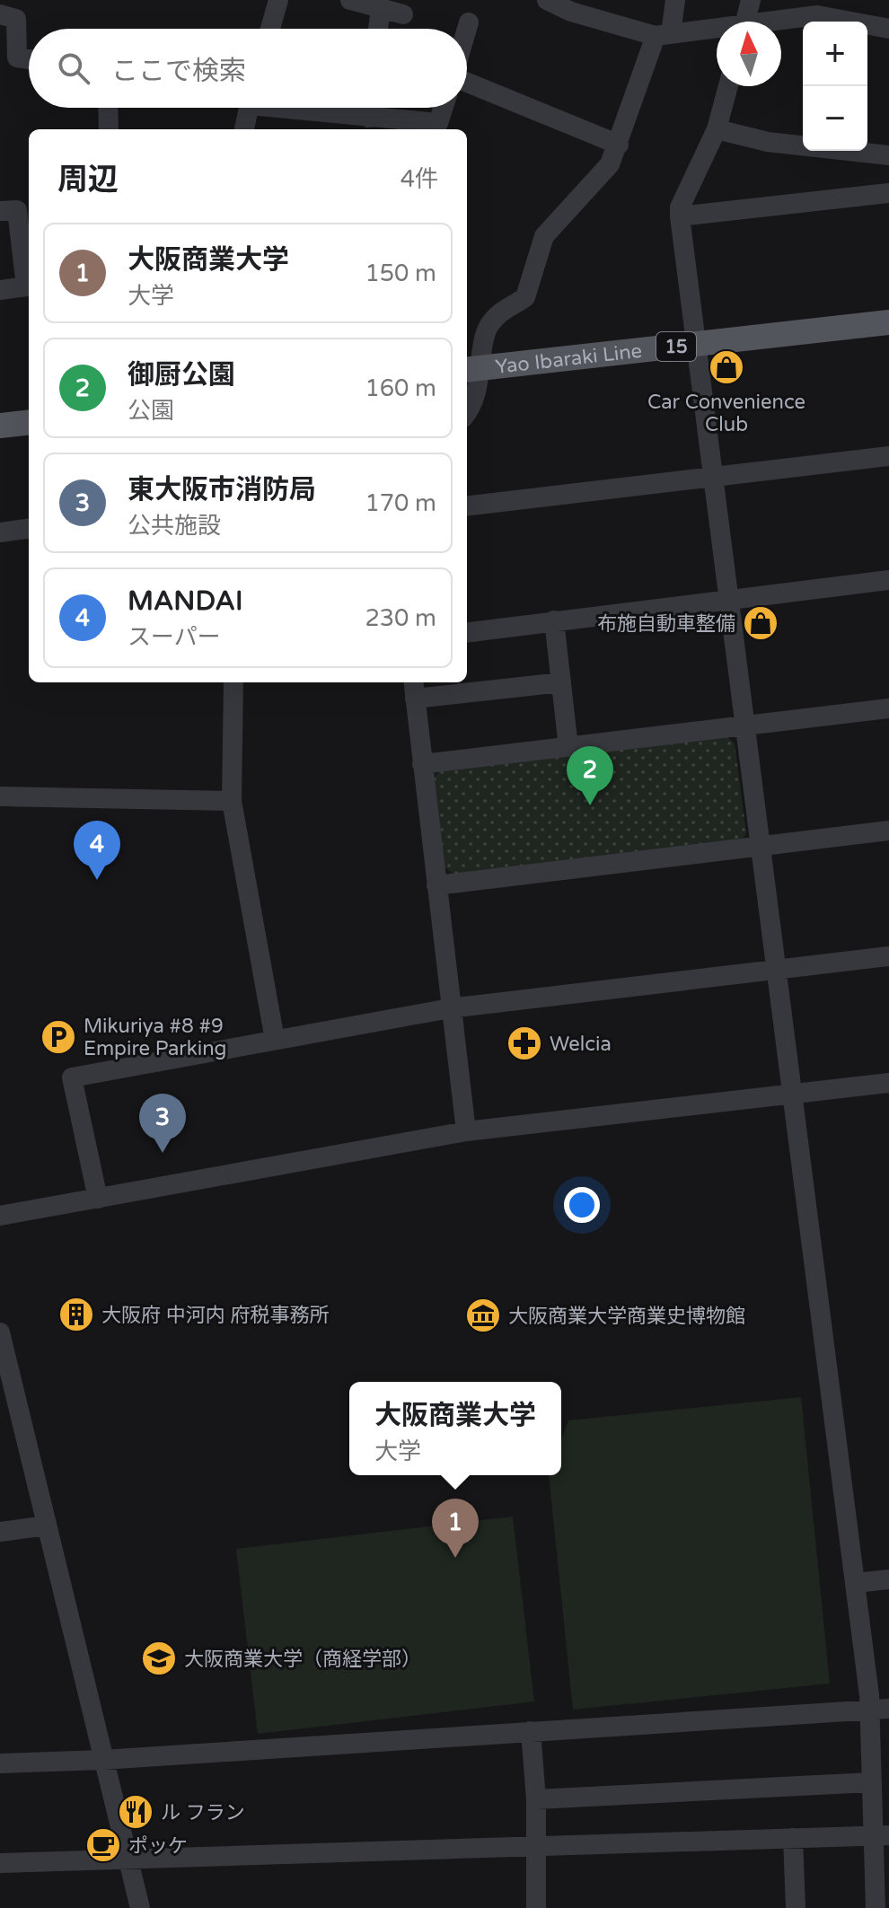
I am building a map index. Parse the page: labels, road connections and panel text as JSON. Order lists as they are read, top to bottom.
{
  "streets": {
    "main road": ["15", "Yao Ibaraki Line"]
  },
  "places": {
    "shop": ["Car Convenience Club", "布施自動車整備"],
    "parking": ["Mikuriya #8 #9 Empire Parking"],
    "pharmacy": ["Welcia"],
    "building": ["大阪府 中河内 府税事務所"],
    "museum": ["大阪商業大学商業史博物館"],
    "school or university": ["大阪商業大学（商経学部）"],
    "restaurant": ["ル フラン"],
    "cafe": ["ポッケ"]
  },
  "north": "top",
  "page": {
    "map_buttons": ["+", "−"],
    "search": "ここで検索",
    "heading": ["周辺", "4件"],
    "list": [
      {
        "mark": "1",
        "name": "大阪商業大学",
        "note": "大学",
        "value": "150 m"
      },
      {
        "mark": "2",
        "name": "御厨公園",
        "note": "公園",
        "value": "160 m"
      },
      {
        "mark": "3",
        "name": "東大阪市消防局",
        "note": "公共施設",
        "value": "170 m"
      },
      {
        "mark": "4",
        "name": "MANDAI",
        "note": "スーパー",
        "value": "230 m"
      }
    ],
    "pins": [
      "2",
      "4",
      "3",
      "1"
    ],
    "popup": ["大阪商業大学", "大学"]
  }
}
